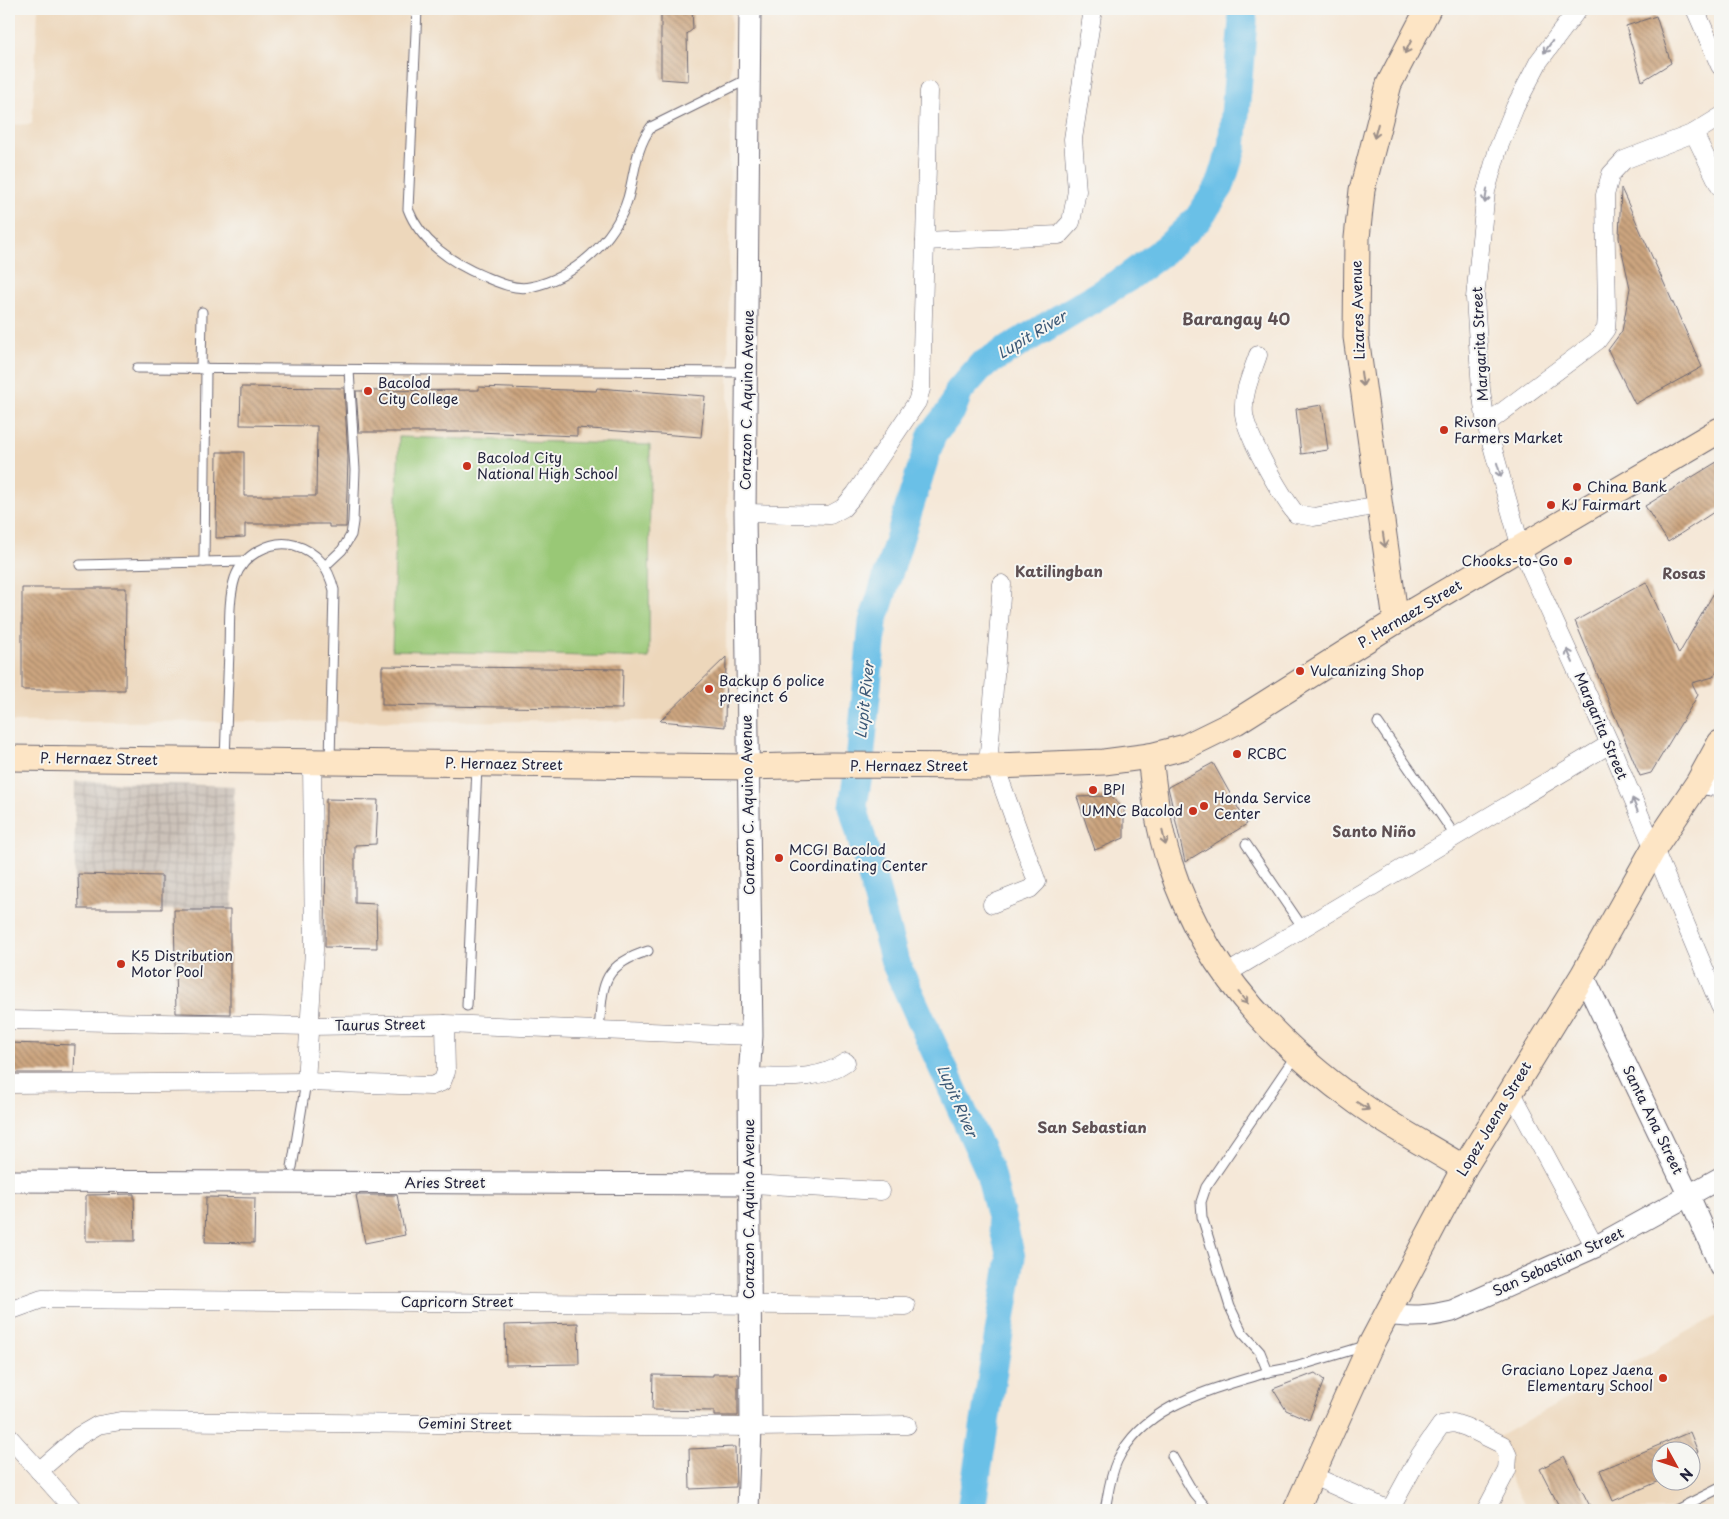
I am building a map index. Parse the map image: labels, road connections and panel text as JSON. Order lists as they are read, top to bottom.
{
  "streets": {
    "main road": ["Lizares Avenue", "P. Hernaez Street", "Lopez Jaena Street"],
    "street": [
      "Margarita Street",
      "Corazon C. Aquino Avenue",
      "Taurus Street",
      "Santa Ana Street",
      "Aries Street",
      "San Sebastian Street",
      "Capricorn Street",
      "Gemini Street"
    ]
  },
  "crossings": [
    ["Lizares Avenue", "P. Hernaez Street"],
    ["Margarita Street", "P. Hernaez Street"],
    ["Margarita Street", "Lopez Jaena Street"],
    ["Corazon C. Aquino Avenue", "P. Hernaez Street"],
    ["Corazon C. Aquino Avenue", "Taurus Street"],
    ["Corazon C. Aquino Avenue", "Aries Street"],
    ["Corazon C. Aquino Avenue", "Capricorn Street"],
    ["Corazon C. Aquino Avenue", "Gemini Street"],
    ["Lopez Jaena Street", "Santa Ana Street"],
    ["Lopez Jaena Street", "San Sebastian Street"],
    ["Santa Ana Street", "San Sebastian Street"]
  ],
  "one_way": ["Lizares Avenue"],
  "districts": [
    "Barangay 40",
    "Katilingban",
    "Rosas",
    "Santo Niño",
    "San Sebastian"
  ],
  "water": ["Lupit River"],
  "places": [
    "Bacolod City College",
    "Rivson Farmers Market",
    "Bacolod City National High School",
    "China Bank",
    "KJ Fairmart",
    "Chooks-to-Go",
    "Vulcanizing Shop",
    "Backup 6 police precinct 6",
    "RCBC",
    "BPI",
    "Honda Service Center",
    "UMNC Bacolod",
    "MCGI Bacolod Coordinating Center",
    "K5 Distribution Motor Pool",
    "Graciano Lopez Jaena Elementary School"
  ],
  "north": "bottom right"
}
